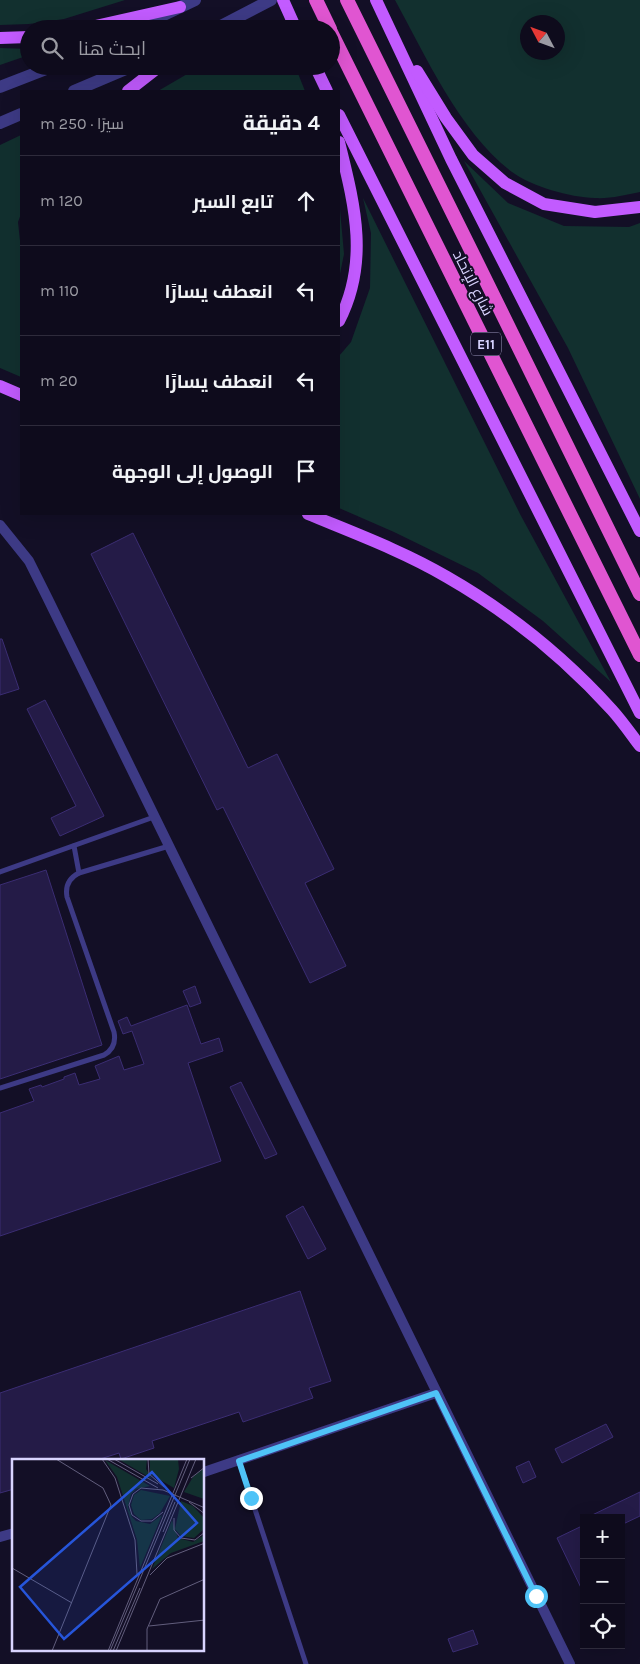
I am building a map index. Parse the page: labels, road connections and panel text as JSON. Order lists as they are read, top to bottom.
{
  "streets": {
    "highway": ["شارع الإتحاد", "E11"]
  },
  "north": "top left",
  "page": {
    "search": "ابحث هنا",
    "heading": ["4 دقيقة", "سيرًا · 250 m"],
    "list": [
      ["تابع السير", "120 m"],
      ["انعطف يسارًا", "110 m"],
      ["انعطف يسارًا", "20 m"],
      "الوصول إلى الوجهة"
    ],
    "map_buttons": ["+", "−"]
  }
}
